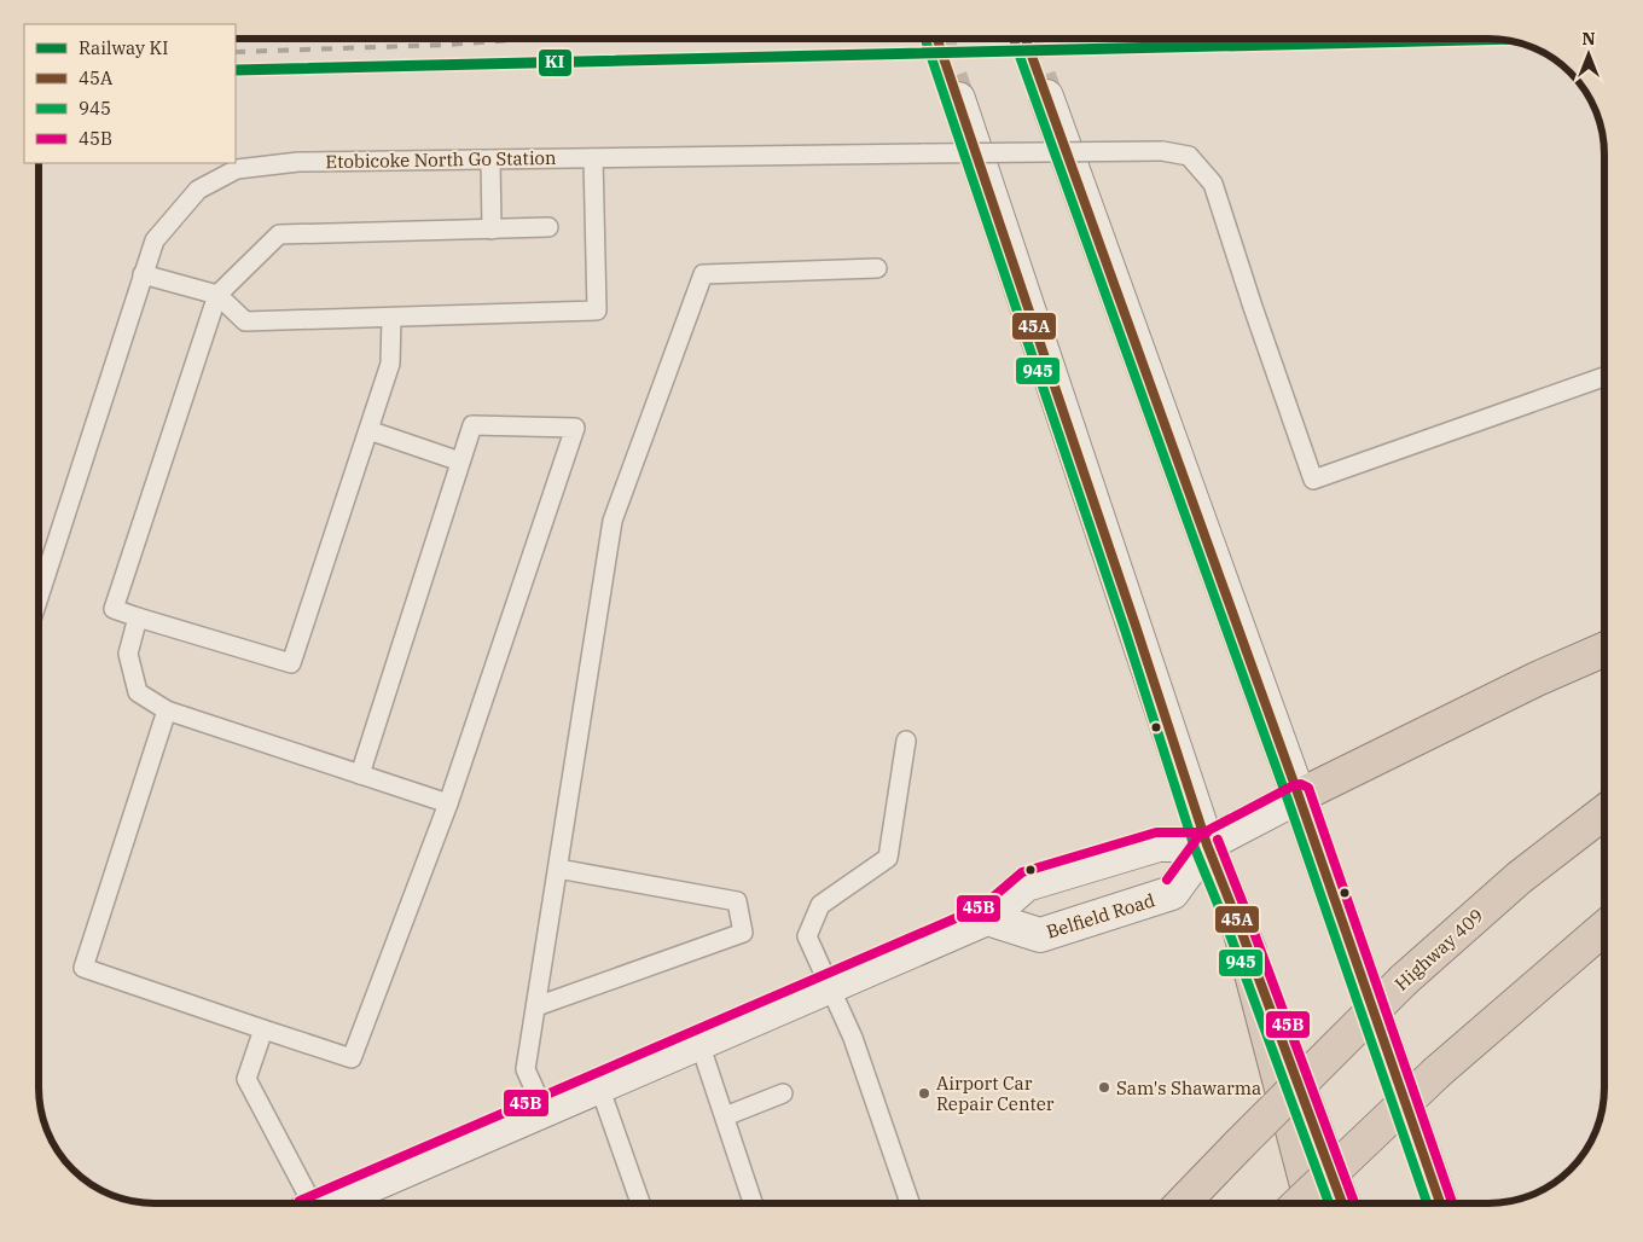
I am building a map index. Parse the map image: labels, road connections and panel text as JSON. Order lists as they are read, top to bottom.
{
  "streets": {
    "highway": ["Highway 409"],
    "main road": ["Belfield Road"],
    "lane": ["Etobicoke North Go Station"]
  },
  "places": ["Sam's Shawarma", "Airport Car Repair Center"],
  "lines": [
    "transit line 45A",
    "transit line 945",
    "rail line KI",
    "transit line 45B"
  ],
  "legend": [
    "Railway KI",
    "45A",
    "945",
    "45B"
  ],
  "north": "top"
}
